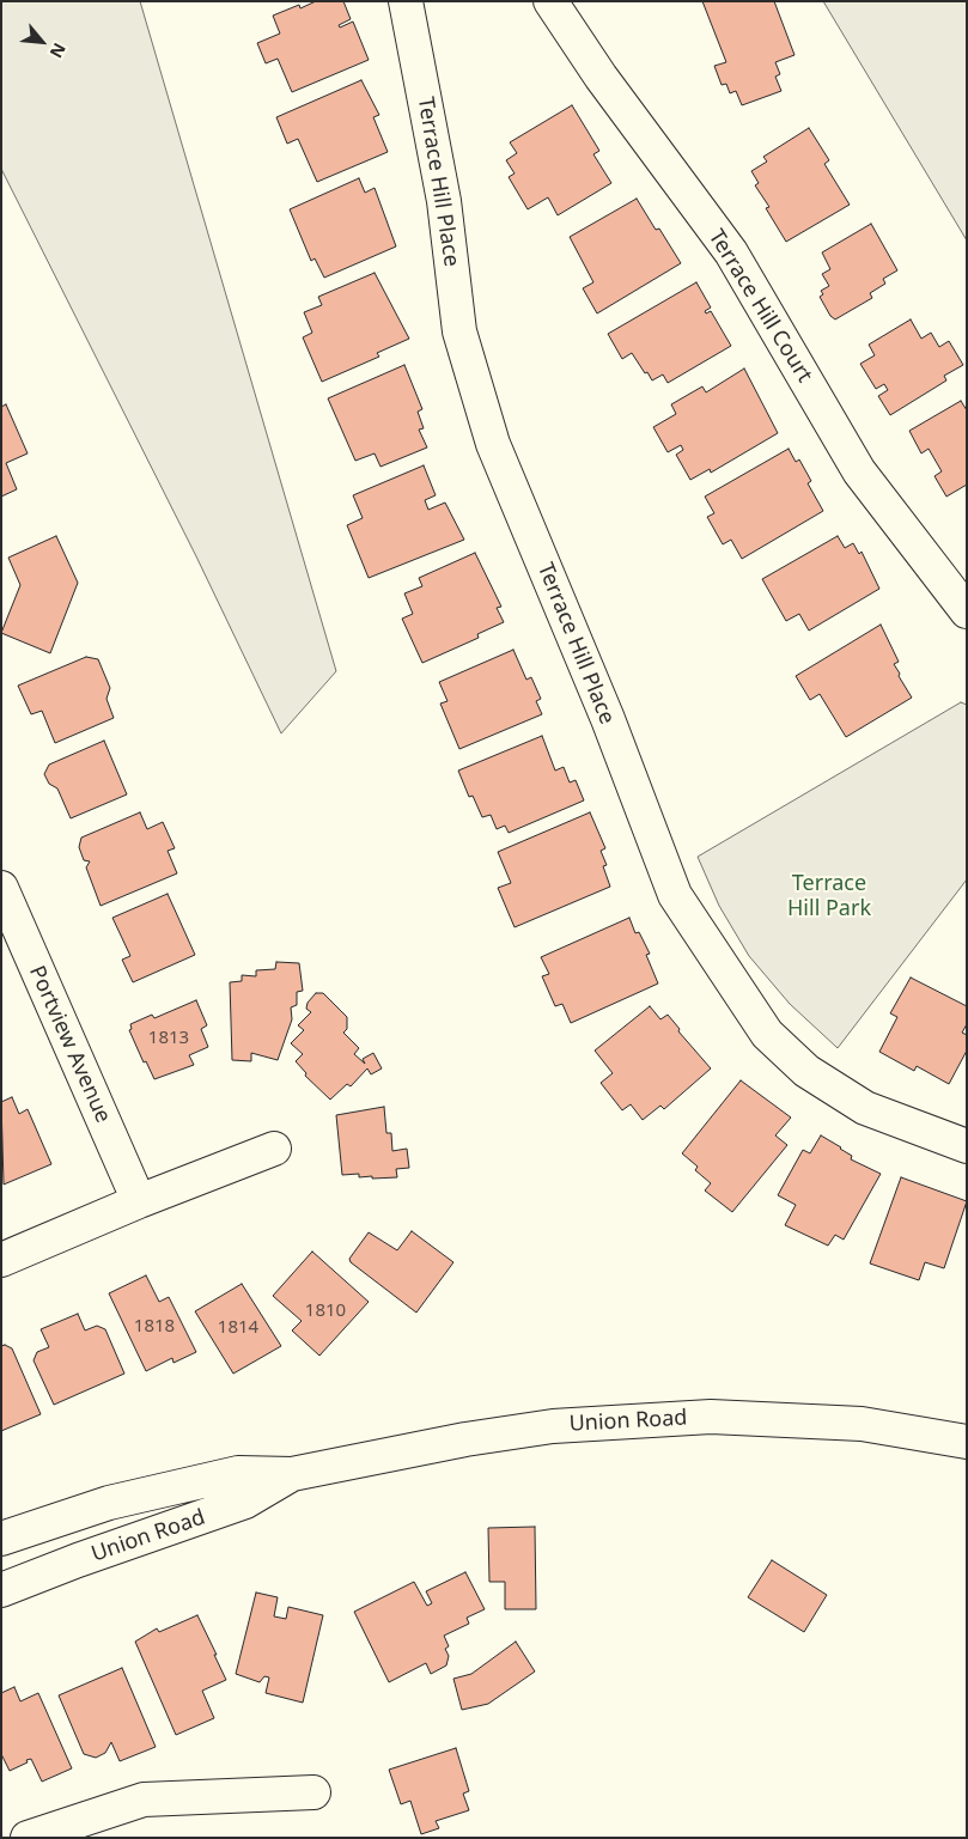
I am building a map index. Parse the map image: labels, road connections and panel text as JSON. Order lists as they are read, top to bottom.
{
  "streets": {
    "street": [
      "Terrace Hill Place",
      "Terrace Hill Court",
      "Portview Avenue",
      "Union Road"
    ]
  },
  "parks": ["Terrace Hill Park"],
  "house_numbers": [
    "1813",
    "1810",
    "1818",
    "1814"
  ],
  "north": "bottom right"
}
